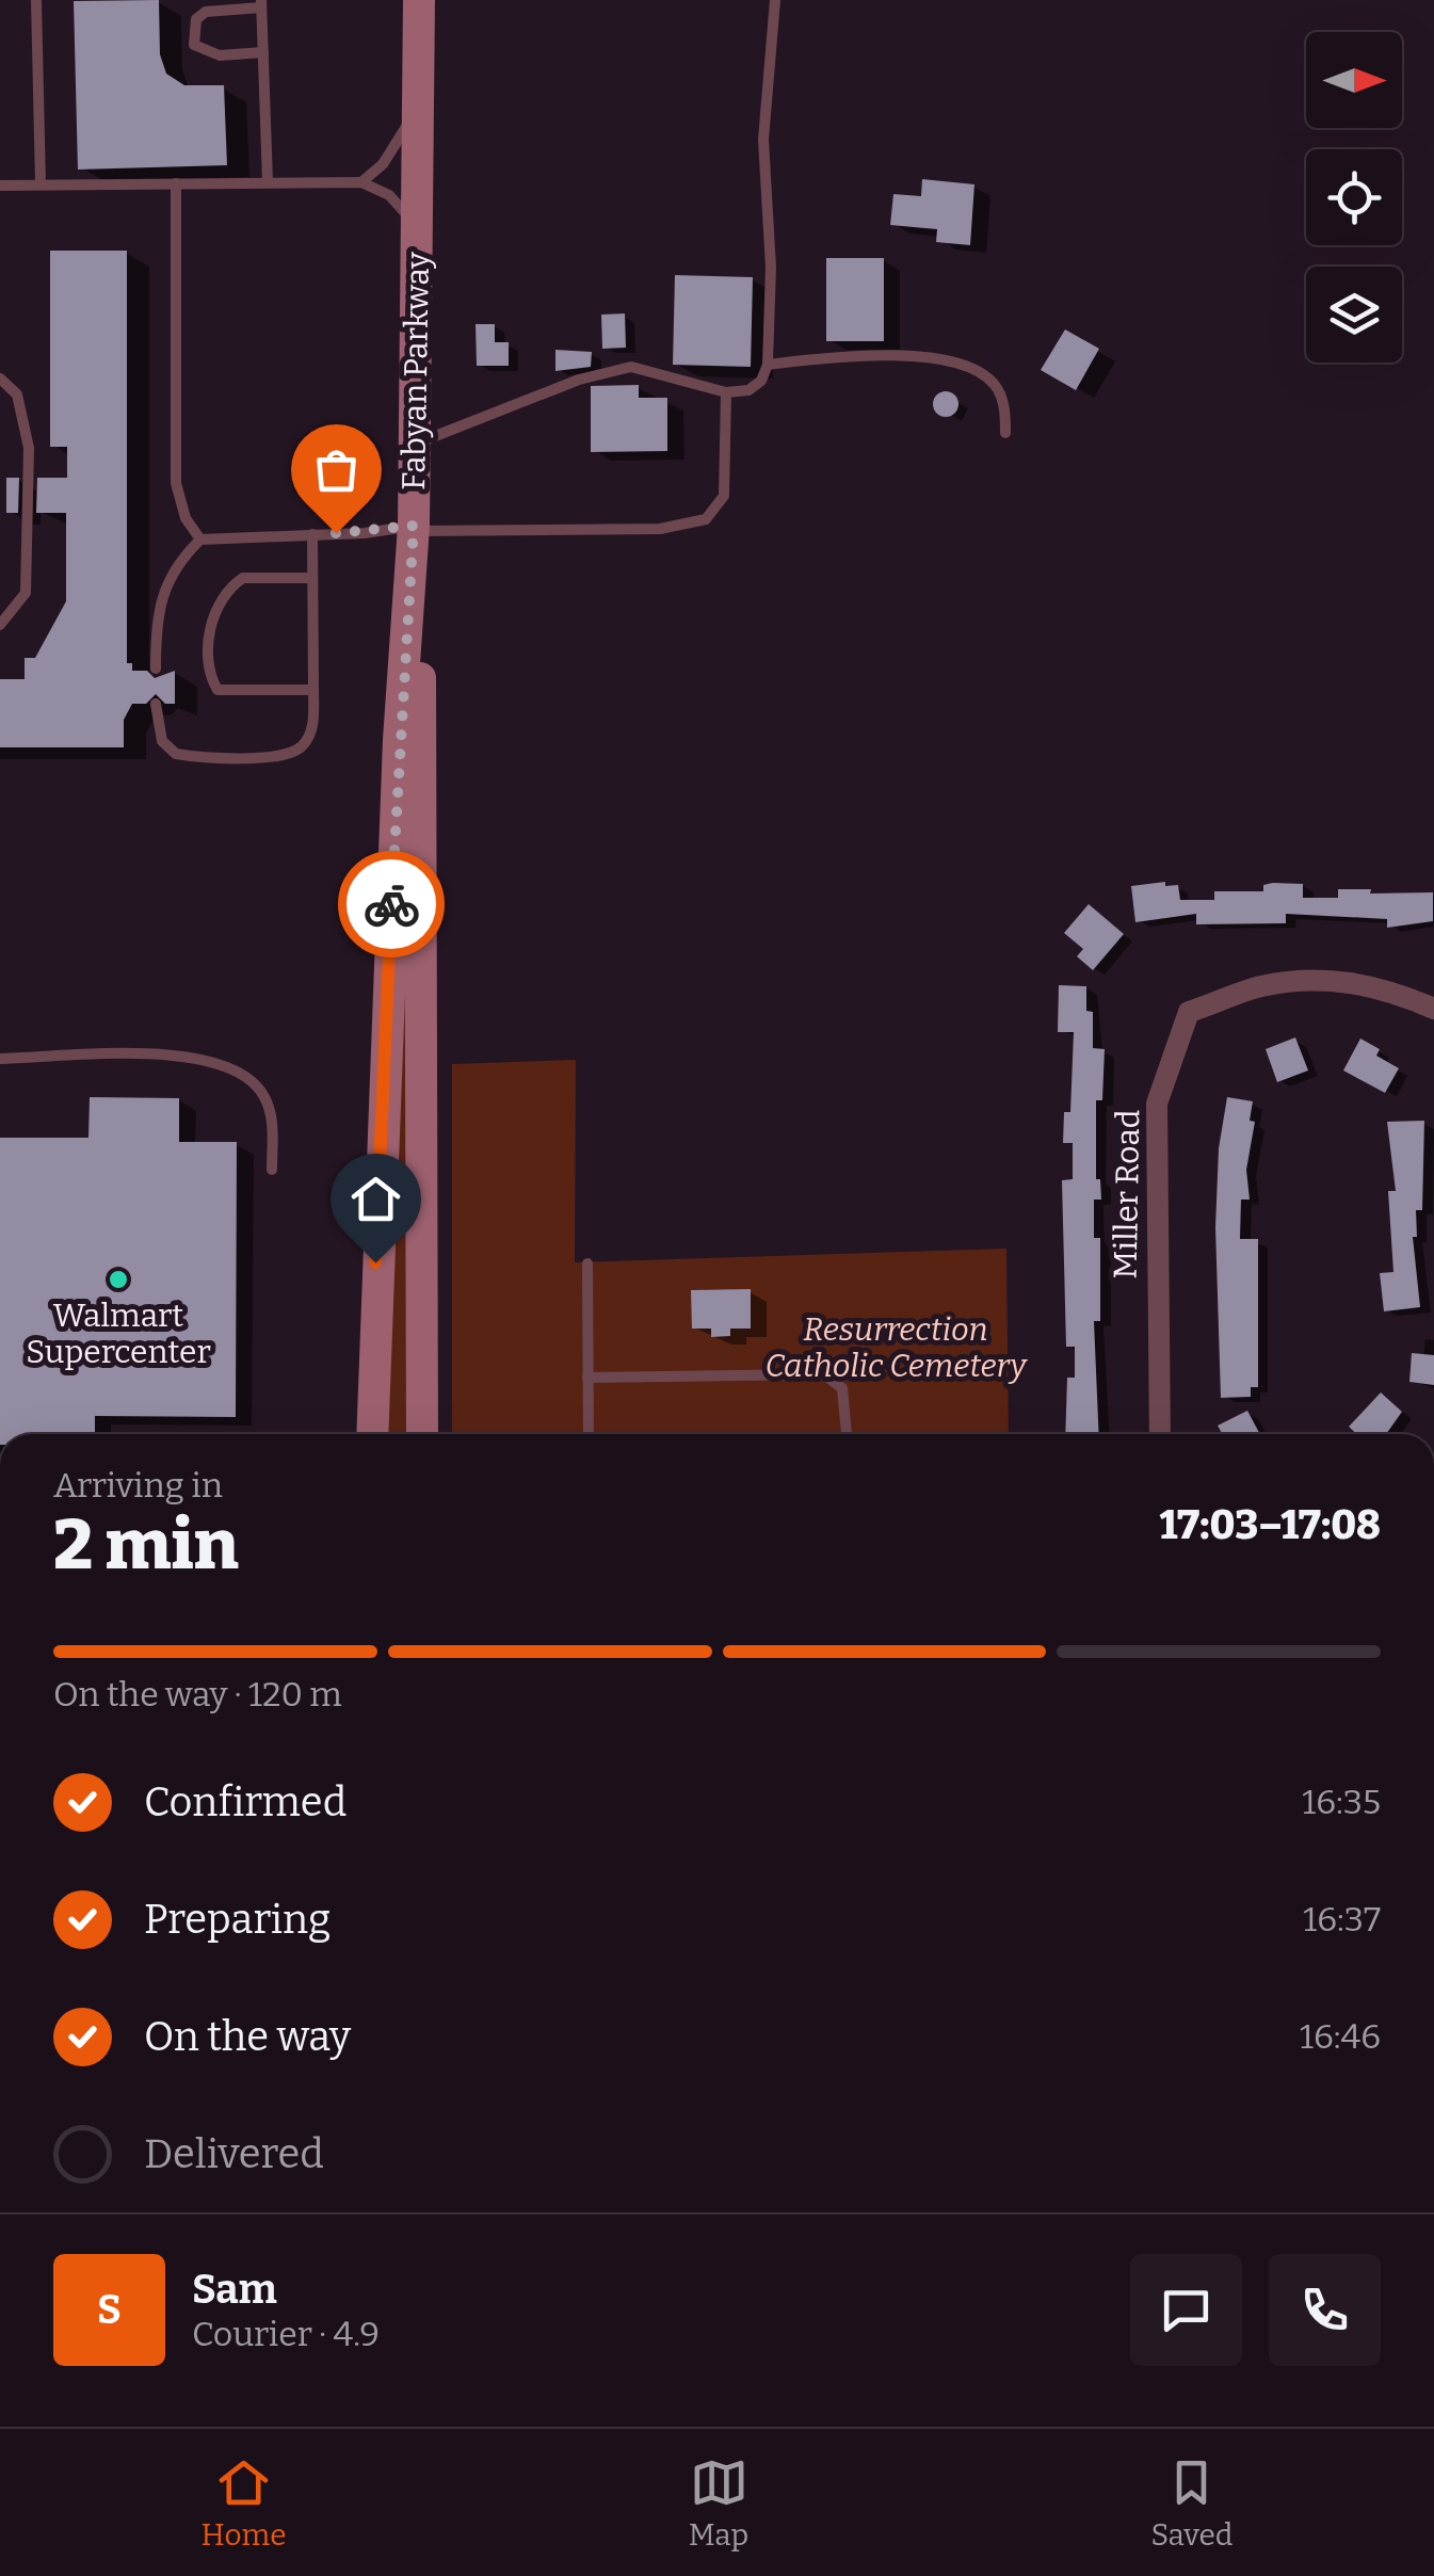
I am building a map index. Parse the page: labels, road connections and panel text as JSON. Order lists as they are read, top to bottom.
{
  "streets": {
    "main road": ["Fabyan Parkway"],
    "street": ["Miller Road"]
  },
  "parks": ["Resurrection Catholic Cemetery"],
  "places": ["Walmart Supercenter"],
  "north": "right",
  "page": {
    "heading": ["2 min", "Arriving in", "17:03–17:08"],
    "panel": ["Sam", "Courier · 4.9"],
    "bar": "On the way · 120 m",
    "list": [
      ["Confirmed", "16:35"],
      ["Preparing", "16:37"],
      ["On the way", "16:46"],
      "Delivered"
    ],
    "round": "S",
    "tabs": ["Home", "Map", "Saved"]
  }
}
